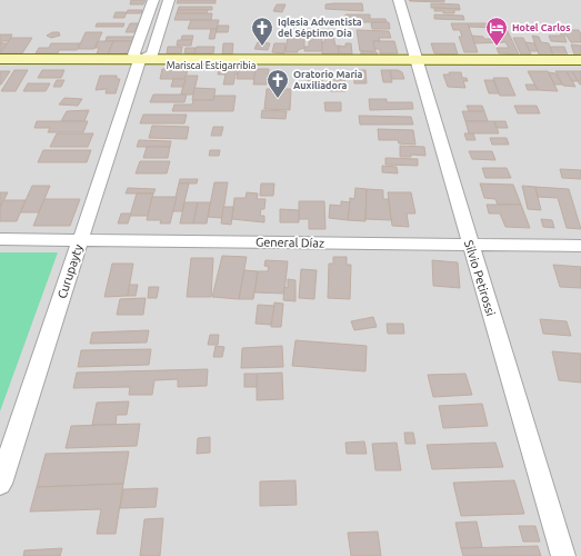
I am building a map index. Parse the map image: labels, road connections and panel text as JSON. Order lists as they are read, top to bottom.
{
  "streets": {
    "street": [
      "Mariscal Estigarribia",
      "General Díaz",
      "Curupayty",
      "Silvio Petirossi"
    ]
  },
  "crossings": [
    ["Mariscal Estigarribia", "Curupayty"],
    ["Mariscal Estigarribia", "Silvio Petirossi"],
    ["General Díaz", "Curupayty"],
    ["General Díaz", "Silvio Petirossi"]
  ],
  "places": {
    "church": ["Iglesia Adventista del Séptimo Día", "Oratorio María Auxiliadora"],
    "hotel": ["Hotel Carlos"]
  }
}
